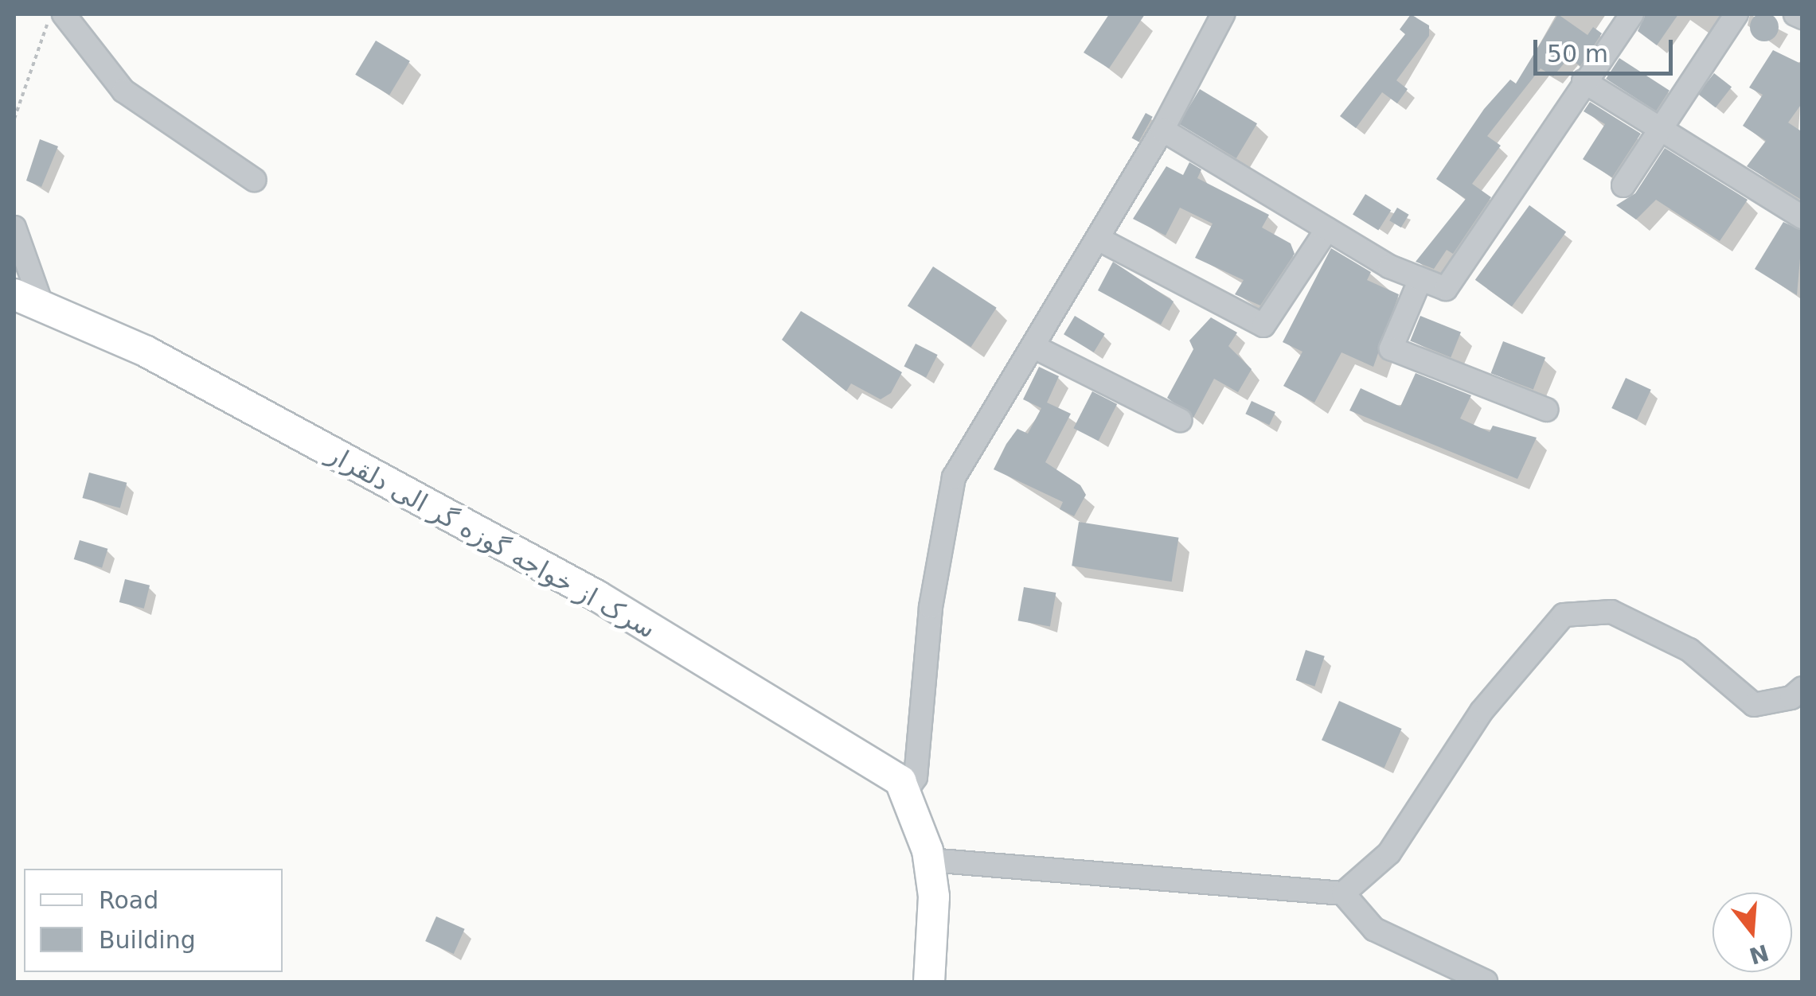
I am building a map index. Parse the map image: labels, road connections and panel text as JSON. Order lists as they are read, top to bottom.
{
  "streets": {
    "street": ["سرک از خواجه گوزه گر الی دلقرار"]
  },
  "legend": ["Road", "Building"],
  "scale_bar": "50 m",
  "north": "bottom"
}
